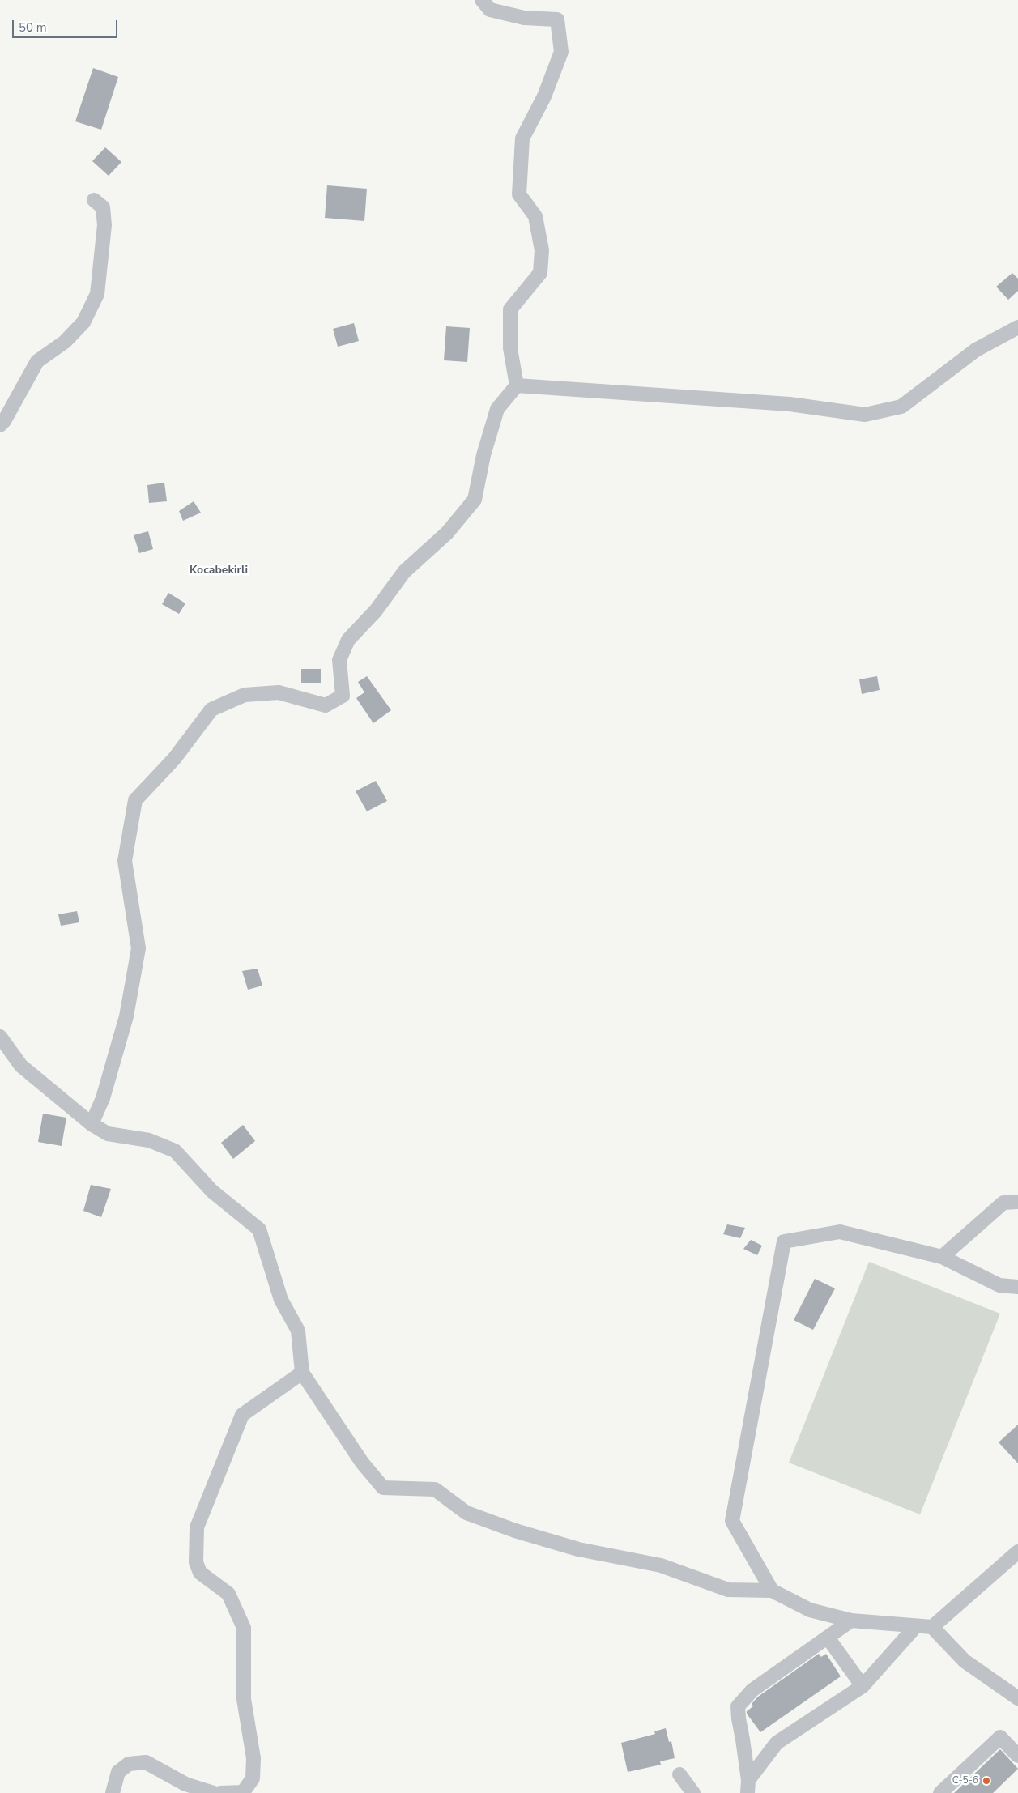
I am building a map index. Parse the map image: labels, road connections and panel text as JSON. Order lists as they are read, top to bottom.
{
  "districts": ["Kocabekirli"],
  "places": ["C-5-6"],
  "scale_bar": "50 m"
}
